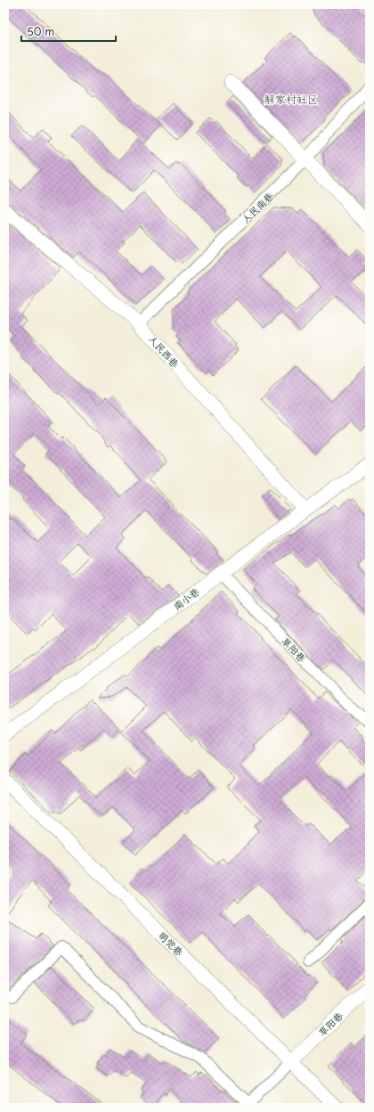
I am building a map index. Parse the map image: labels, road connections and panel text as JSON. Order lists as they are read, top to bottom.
{
  "streets": {
    "street": [
      "人民南巷",
      "人民西巷",
      "南小巷",
      "草阳巷",
      "明觉巷"
    ]
  },
  "crossings": [
    ["人民南巷", "人民西巷"],
    ["人民西巷", "南小巷"],
    ["南小巷", "草阳巷"],
    ["草阳巷", "明觉巷"]
  ],
  "districts": ["解家村社区"],
  "scale_bar": "50 m"
}
